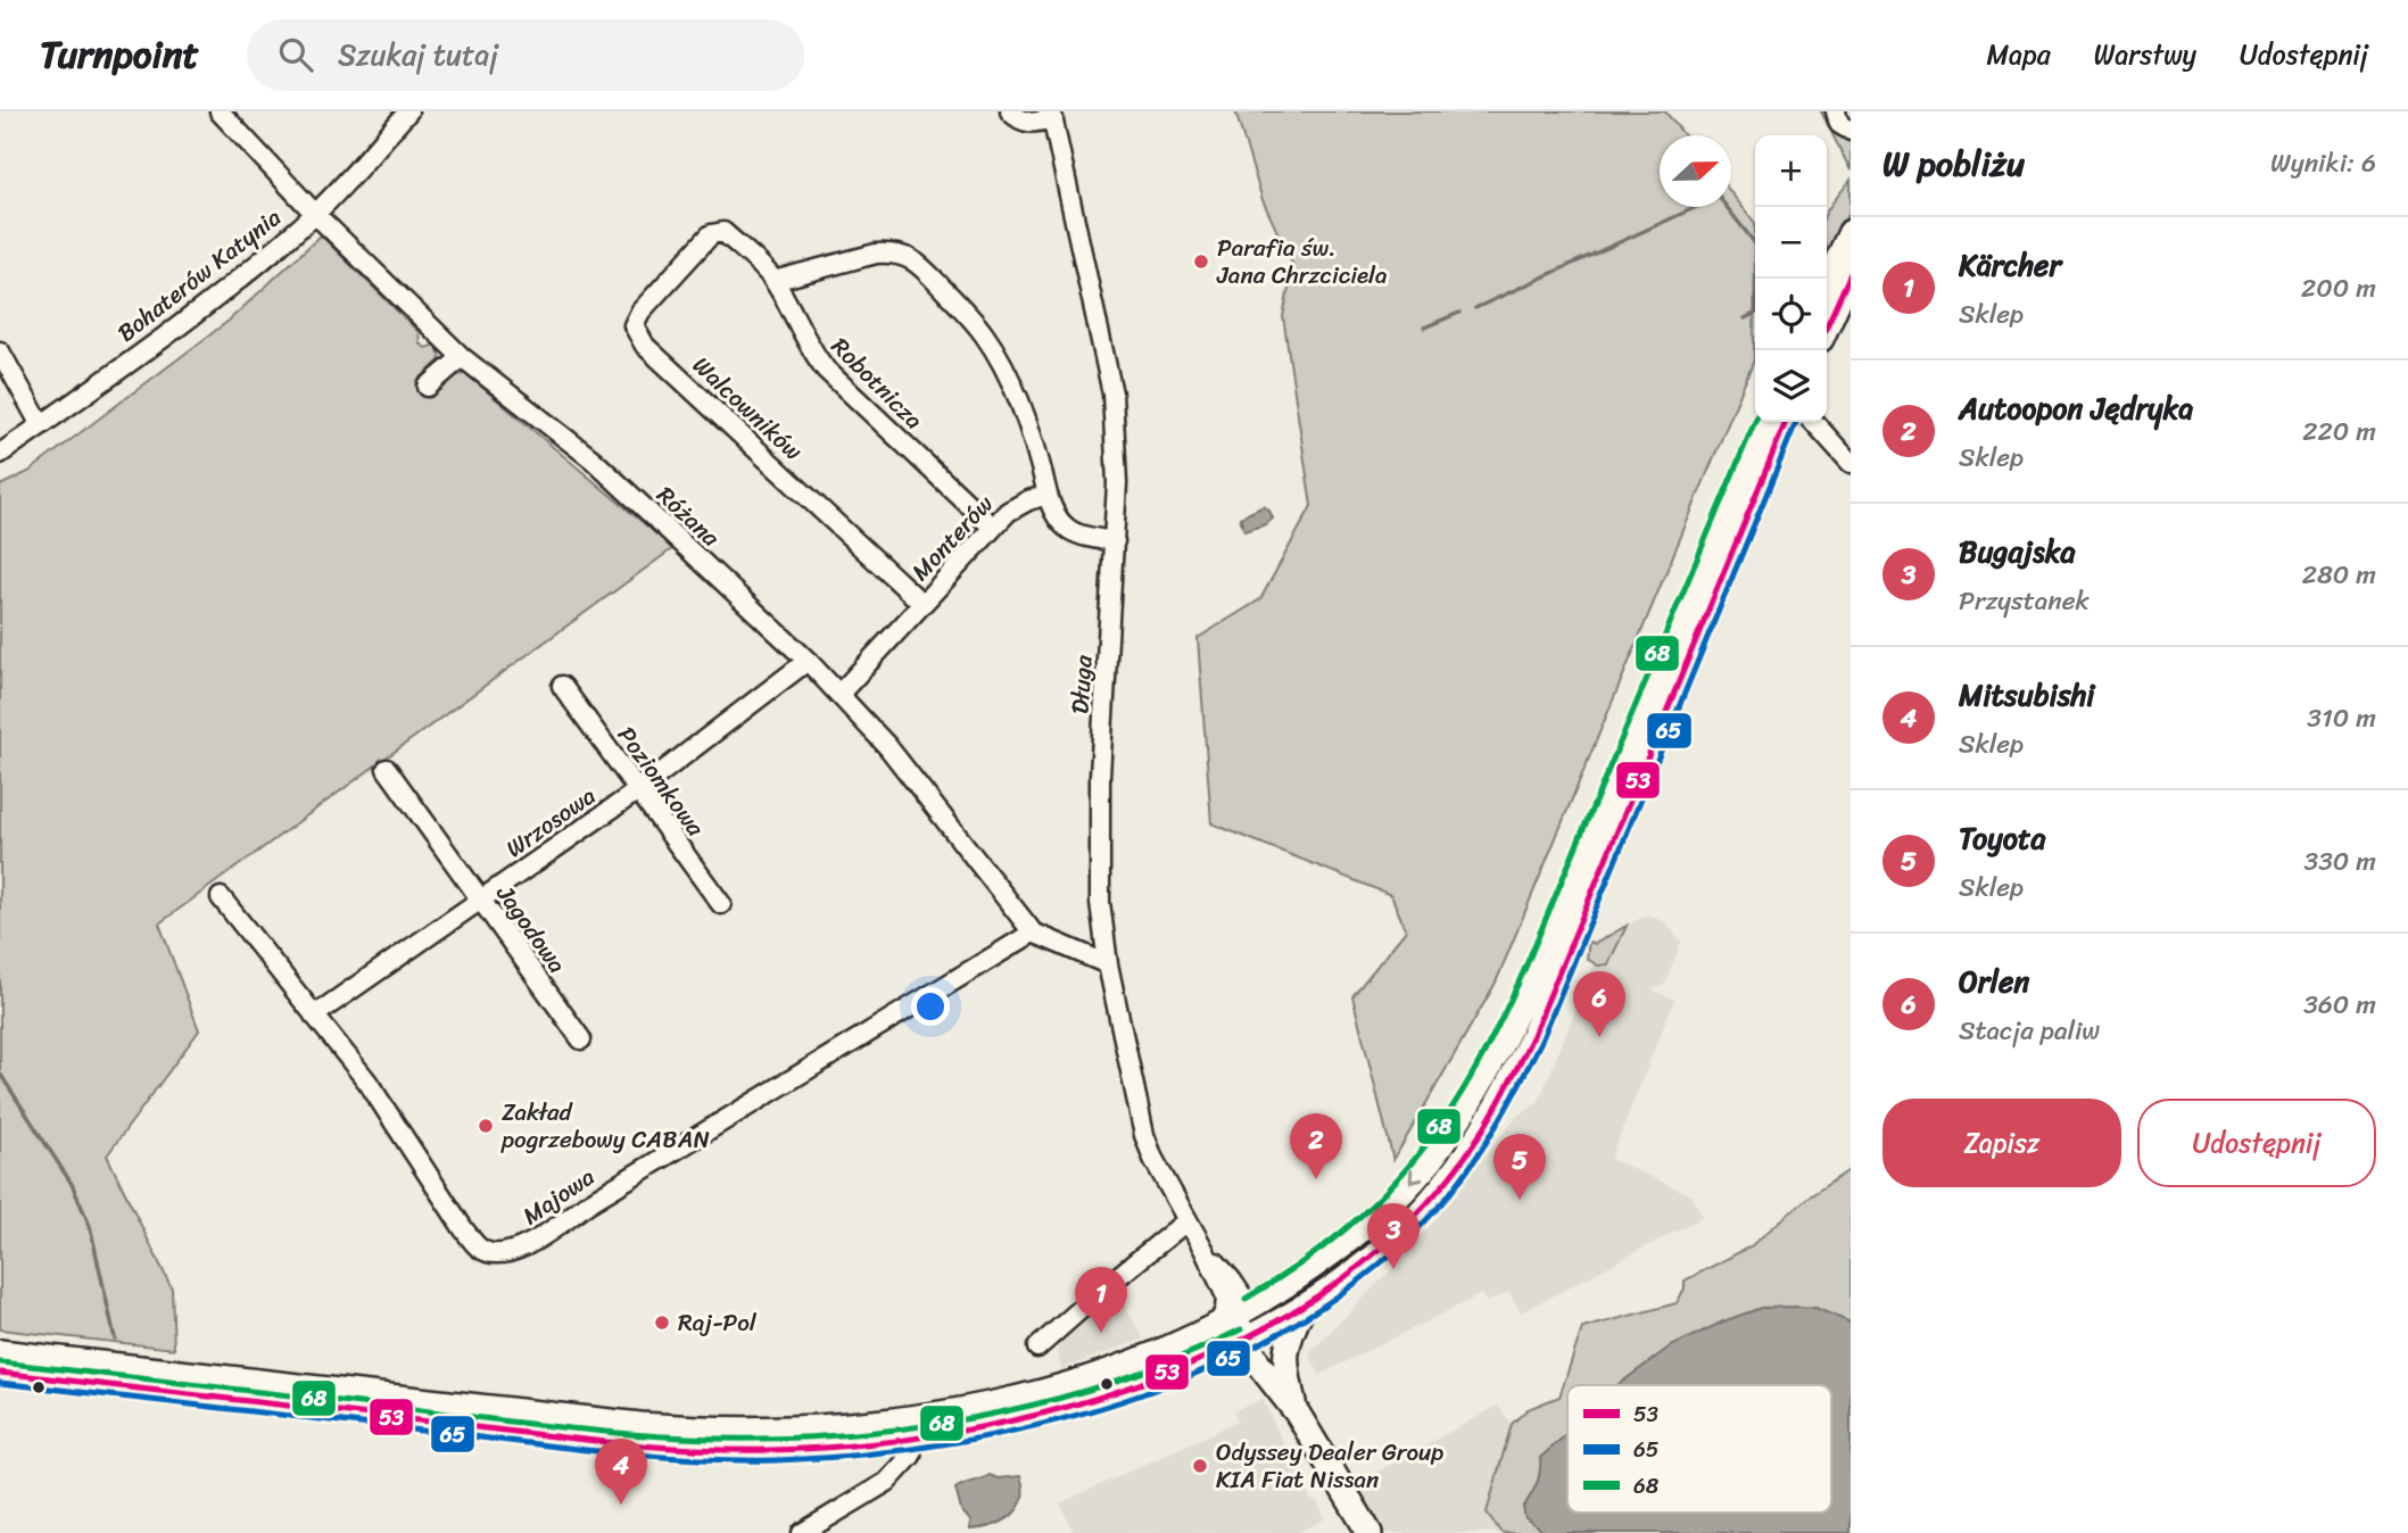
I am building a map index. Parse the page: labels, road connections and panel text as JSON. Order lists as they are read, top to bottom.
{
  "streets": {
    "street": [
      "Bohaterów Katynia",
      "Robotnicza",
      "Walcowników",
      "Różana",
      "Monterów",
      "Długa",
      "Poziomkowa",
      "Wrzosowa",
      "Jagodowa",
      "Majowa"
    ]
  },
  "crossings": [
    ["Bohaterów Katynia", "Różana"],
    ["Robotnicza", "Walcowników"],
    ["Robotnicza", "Monterów"],
    ["Walcowników", "Monterów"],
    ["Różana", "Monterów"],
    ["Różana", "Długa"],
    ["Różana", "Wrzosowa"],
    ["Różana", "Majowa"],
    ["Poziomkowa", "Wrzosowa"],
    ["Wrzosowa", "Jagodowa"],
    ["Wrzosowa", "Majowa"]
  ],
  "places": [
    "Parafia św. Jana Chrzciciela",
    "Zakład pogrzebowy CABAN",
    "Raj-Pol",
    "Odyssey Dealer Group KIA Fiat Nissan"
  ],
  "lines": ["transit line 53", "transit line 68", "transit line 65"],
  "legend": ["53", "65", "68"],
  "north": "right",
  "page": {
    "header": "Turnpoint",
    "search": "Szukaj tutaj",
    "nav": ["Mapa", "Warstwy", "Udostępnij"],
    "heading": ["W pobliżu", "Wyniki: 6"],
    "map_buttons": ["+", "−"],
    "list": [
      {
        "mark": "1",
        "name": "Kärcher",
        "note": "Sklep",
        "value": "200 m"
      },
      {
        "mark": "2",
        "name": "Autoopon Jędryka",
        "note": "Sklep",
        "value": "220 m"
      },
      {
        "mark": "3",
        "name": "Bugajska",
        "note": "Przystanek",
        "value": "280 m"
      },
      {
        "mark": "4",
        "name": "Mitsubishi",
        "note": "Sklep",
        "value": "310 m"
      },
      {
        "mark": "5",
        "name": "Toyota",
        "note": "Sklep",
        "value": "330 m"
      },
      {
        "mark": "6",
        "name": "Orlen",
        "note": "Stacja paliw",
        "value": "360 m"
      }
    ],
    "pins": [
      "6",
      "2",
      "5",
      "3",
      "1",
      "4"
    ],
    "buttons": ["Zapisz", "Udostępnij"]
  }
}
